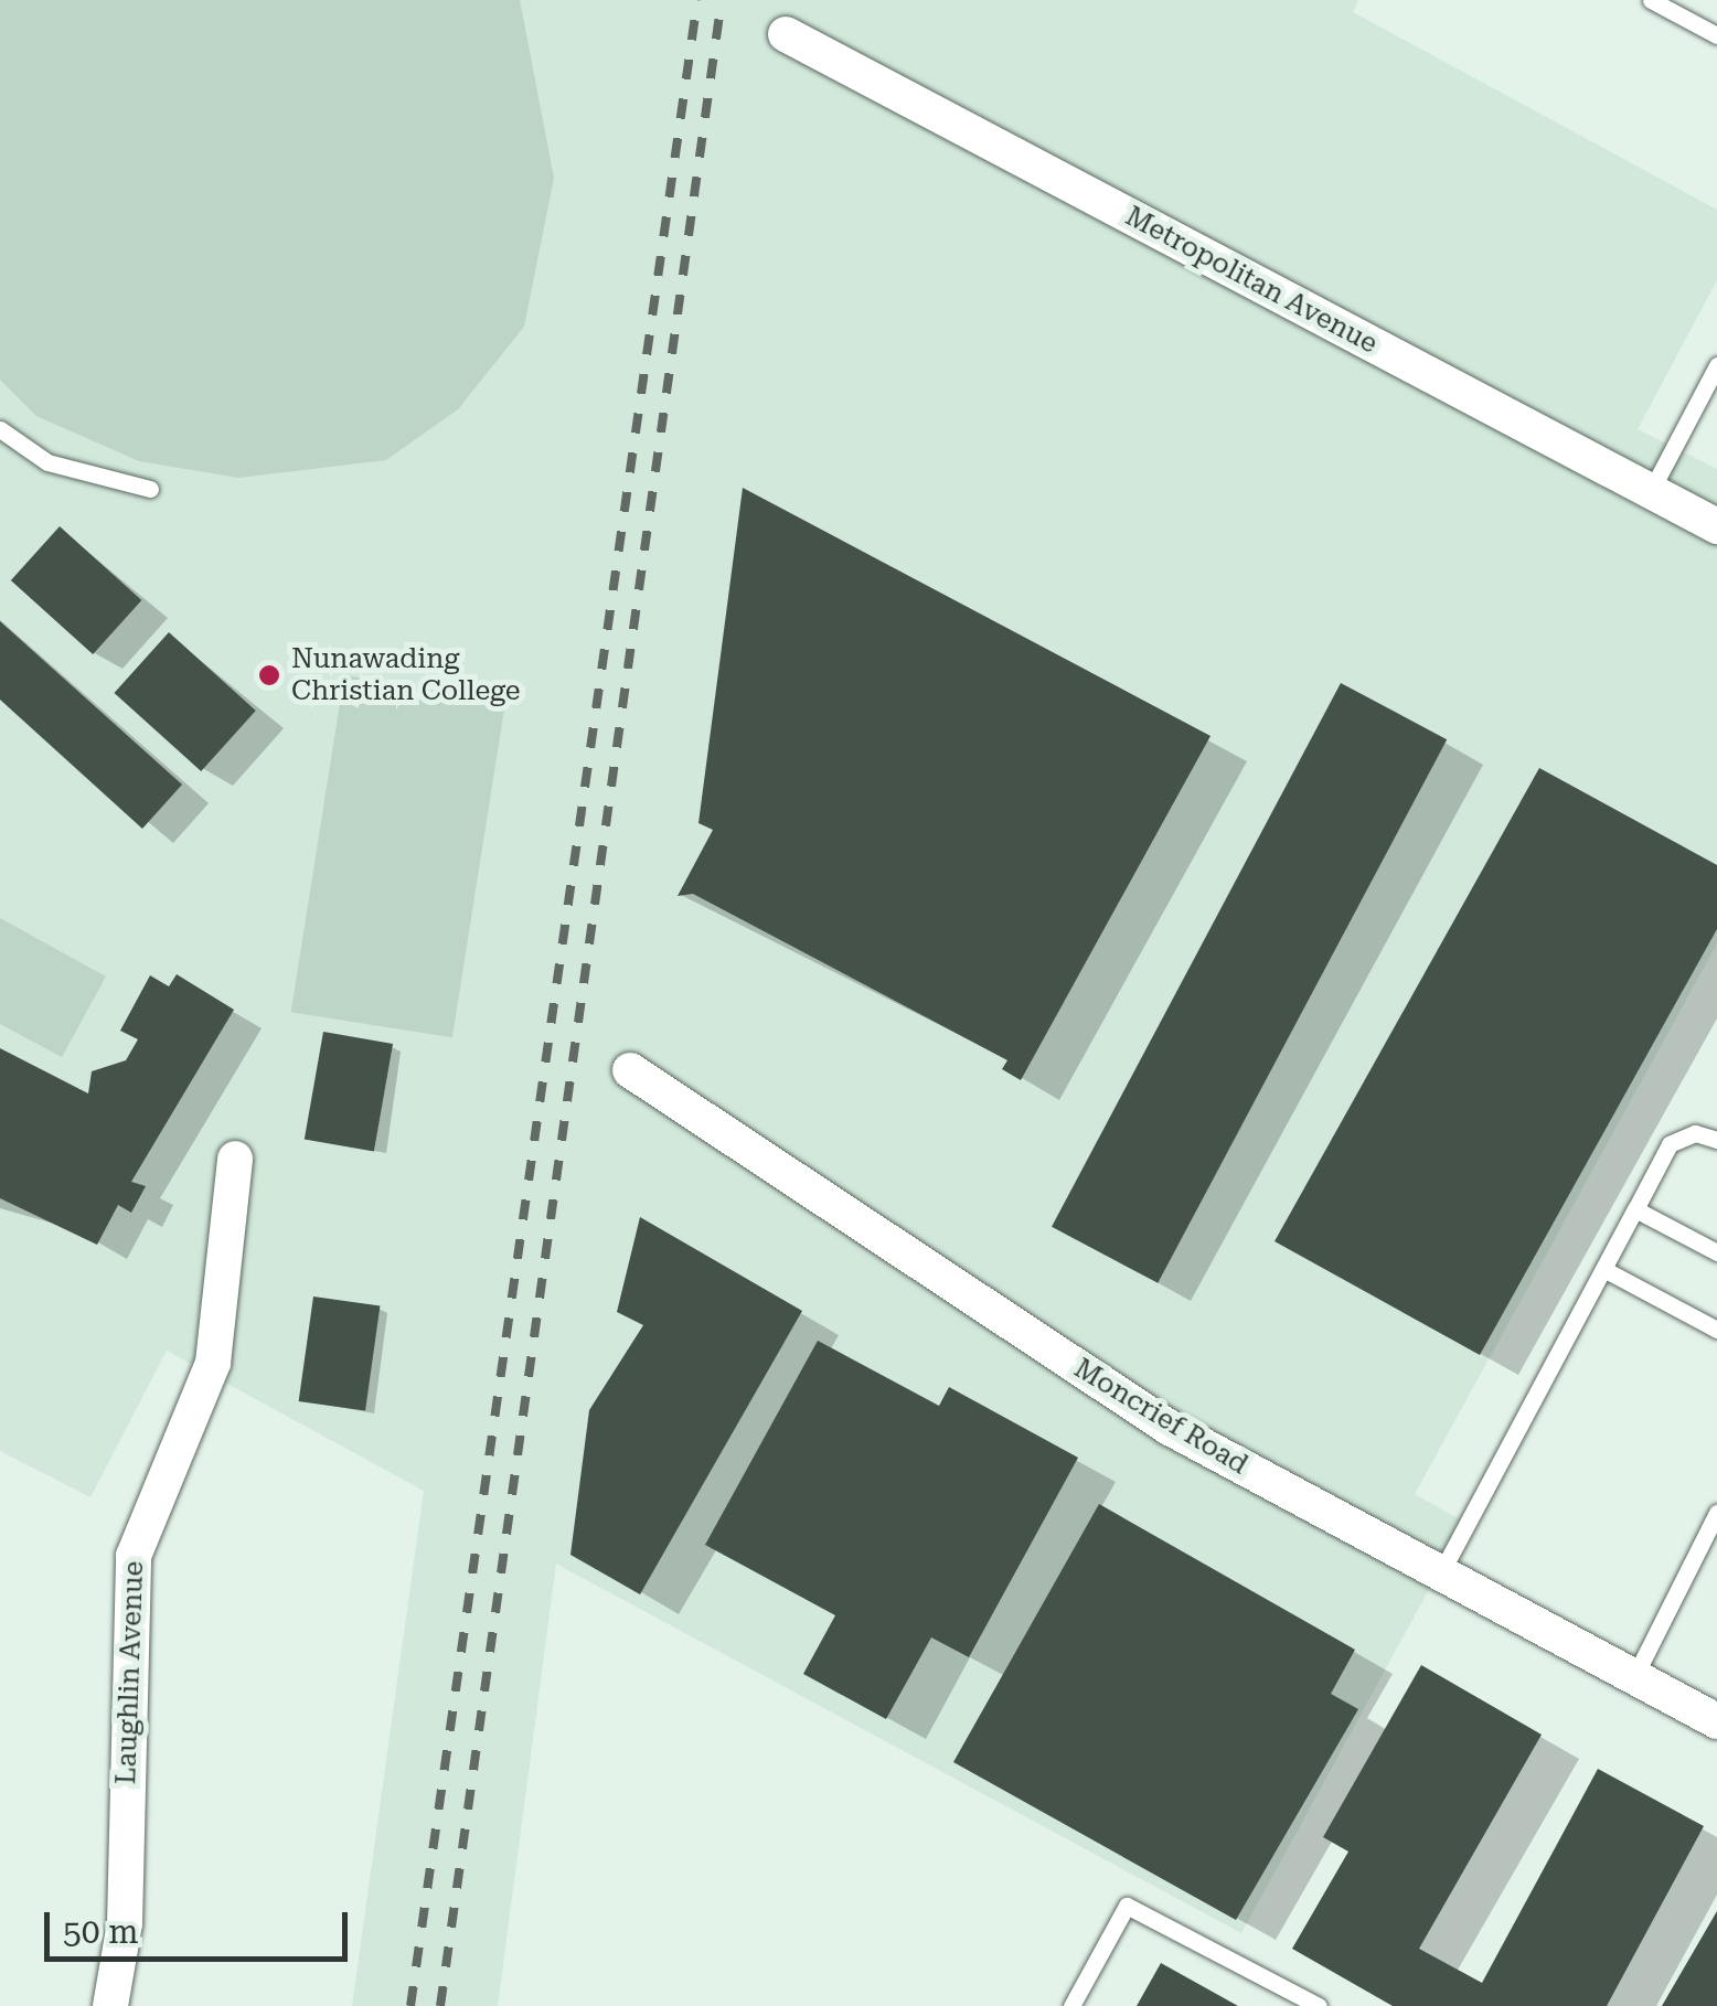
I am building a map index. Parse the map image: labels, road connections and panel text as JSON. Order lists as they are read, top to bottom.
{
  "streets": {
    "street": ["Metropolitan Avenue", "Moncrief Road", "Laughlin Avenue"]
  },
  "places": ["Nunawading Christian College"],
  "scale_bar": "50 m"
}
